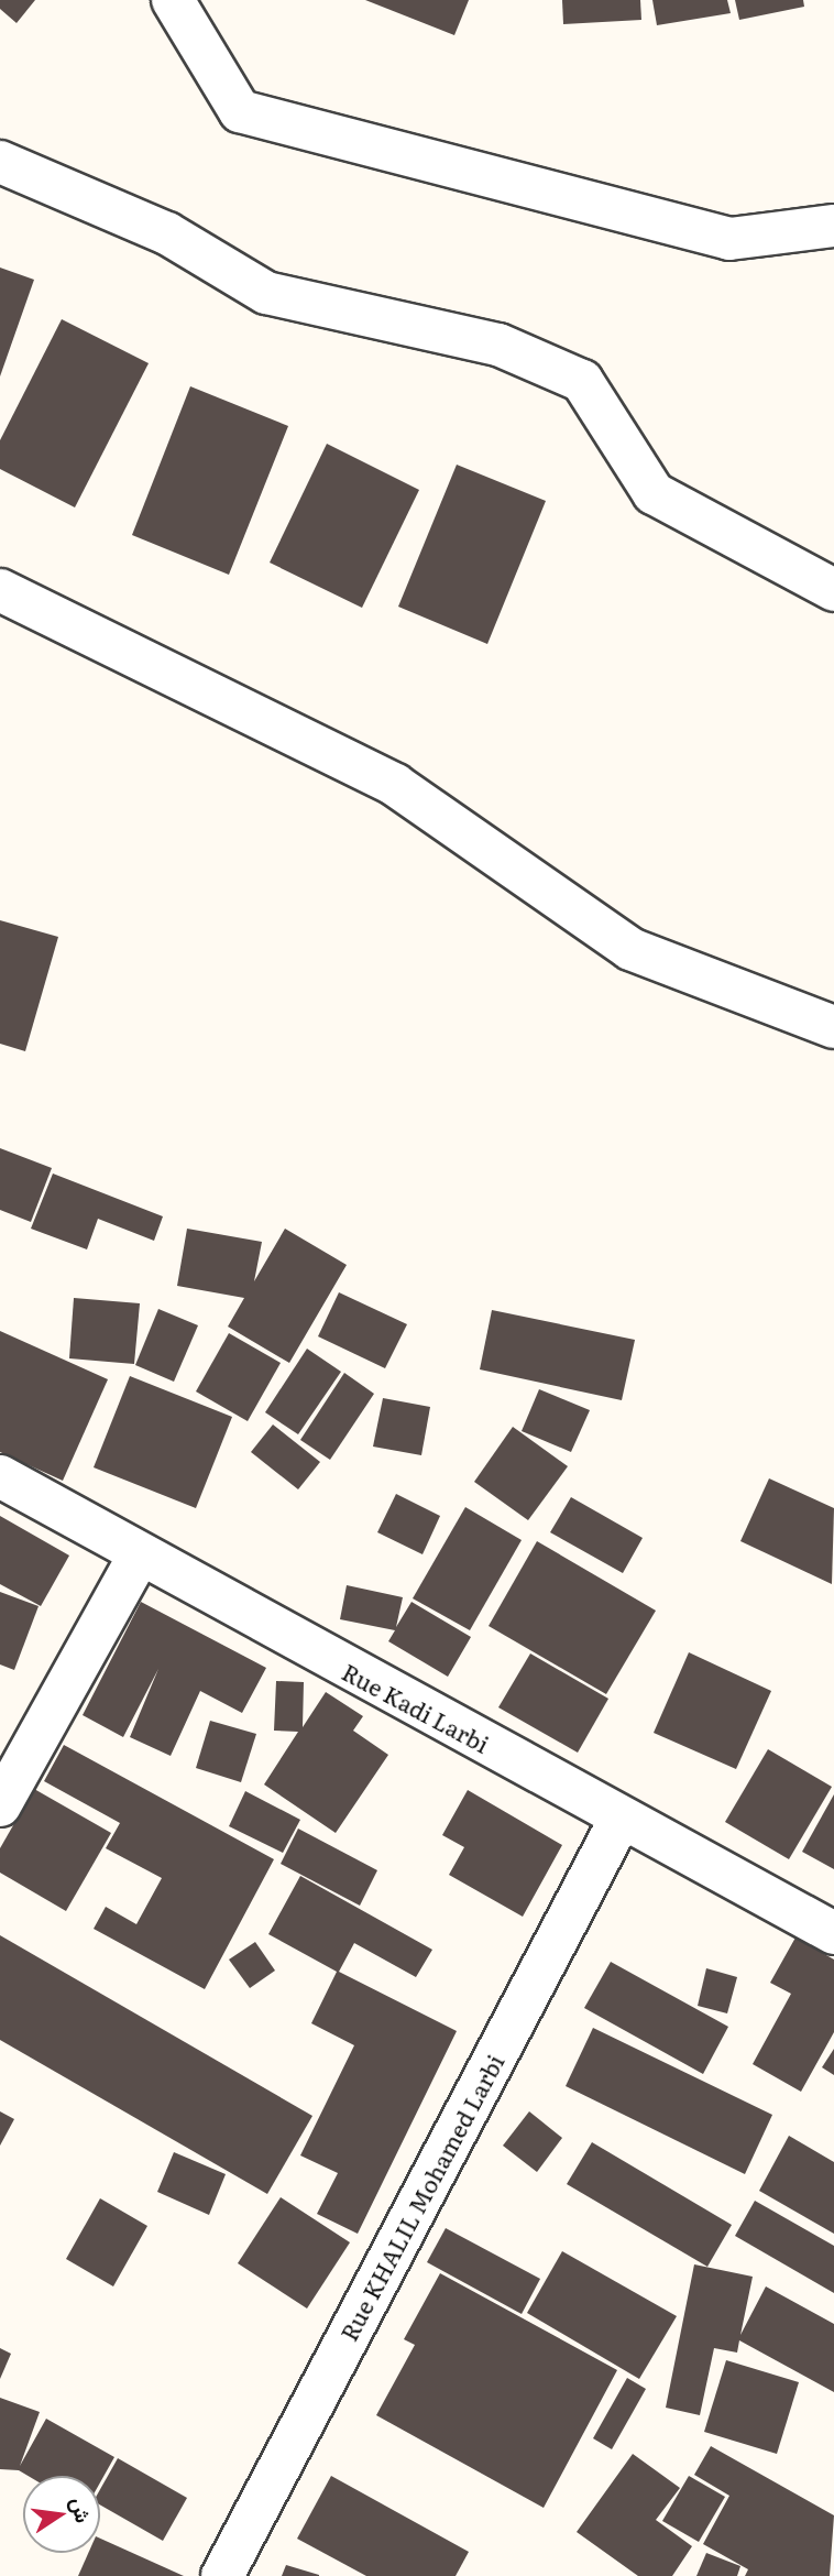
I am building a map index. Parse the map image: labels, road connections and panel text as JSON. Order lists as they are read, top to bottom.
{
  "streets": {
    "street": ["Rue Kadi Larbi", "Rue KHALIL Mohamed Larbi"]
  },
  "crossings": [
    ["Rue Kadi Larbi", "Rue KHALIL Mohamed Larbi"]
  ],
  "north": "right"
}
